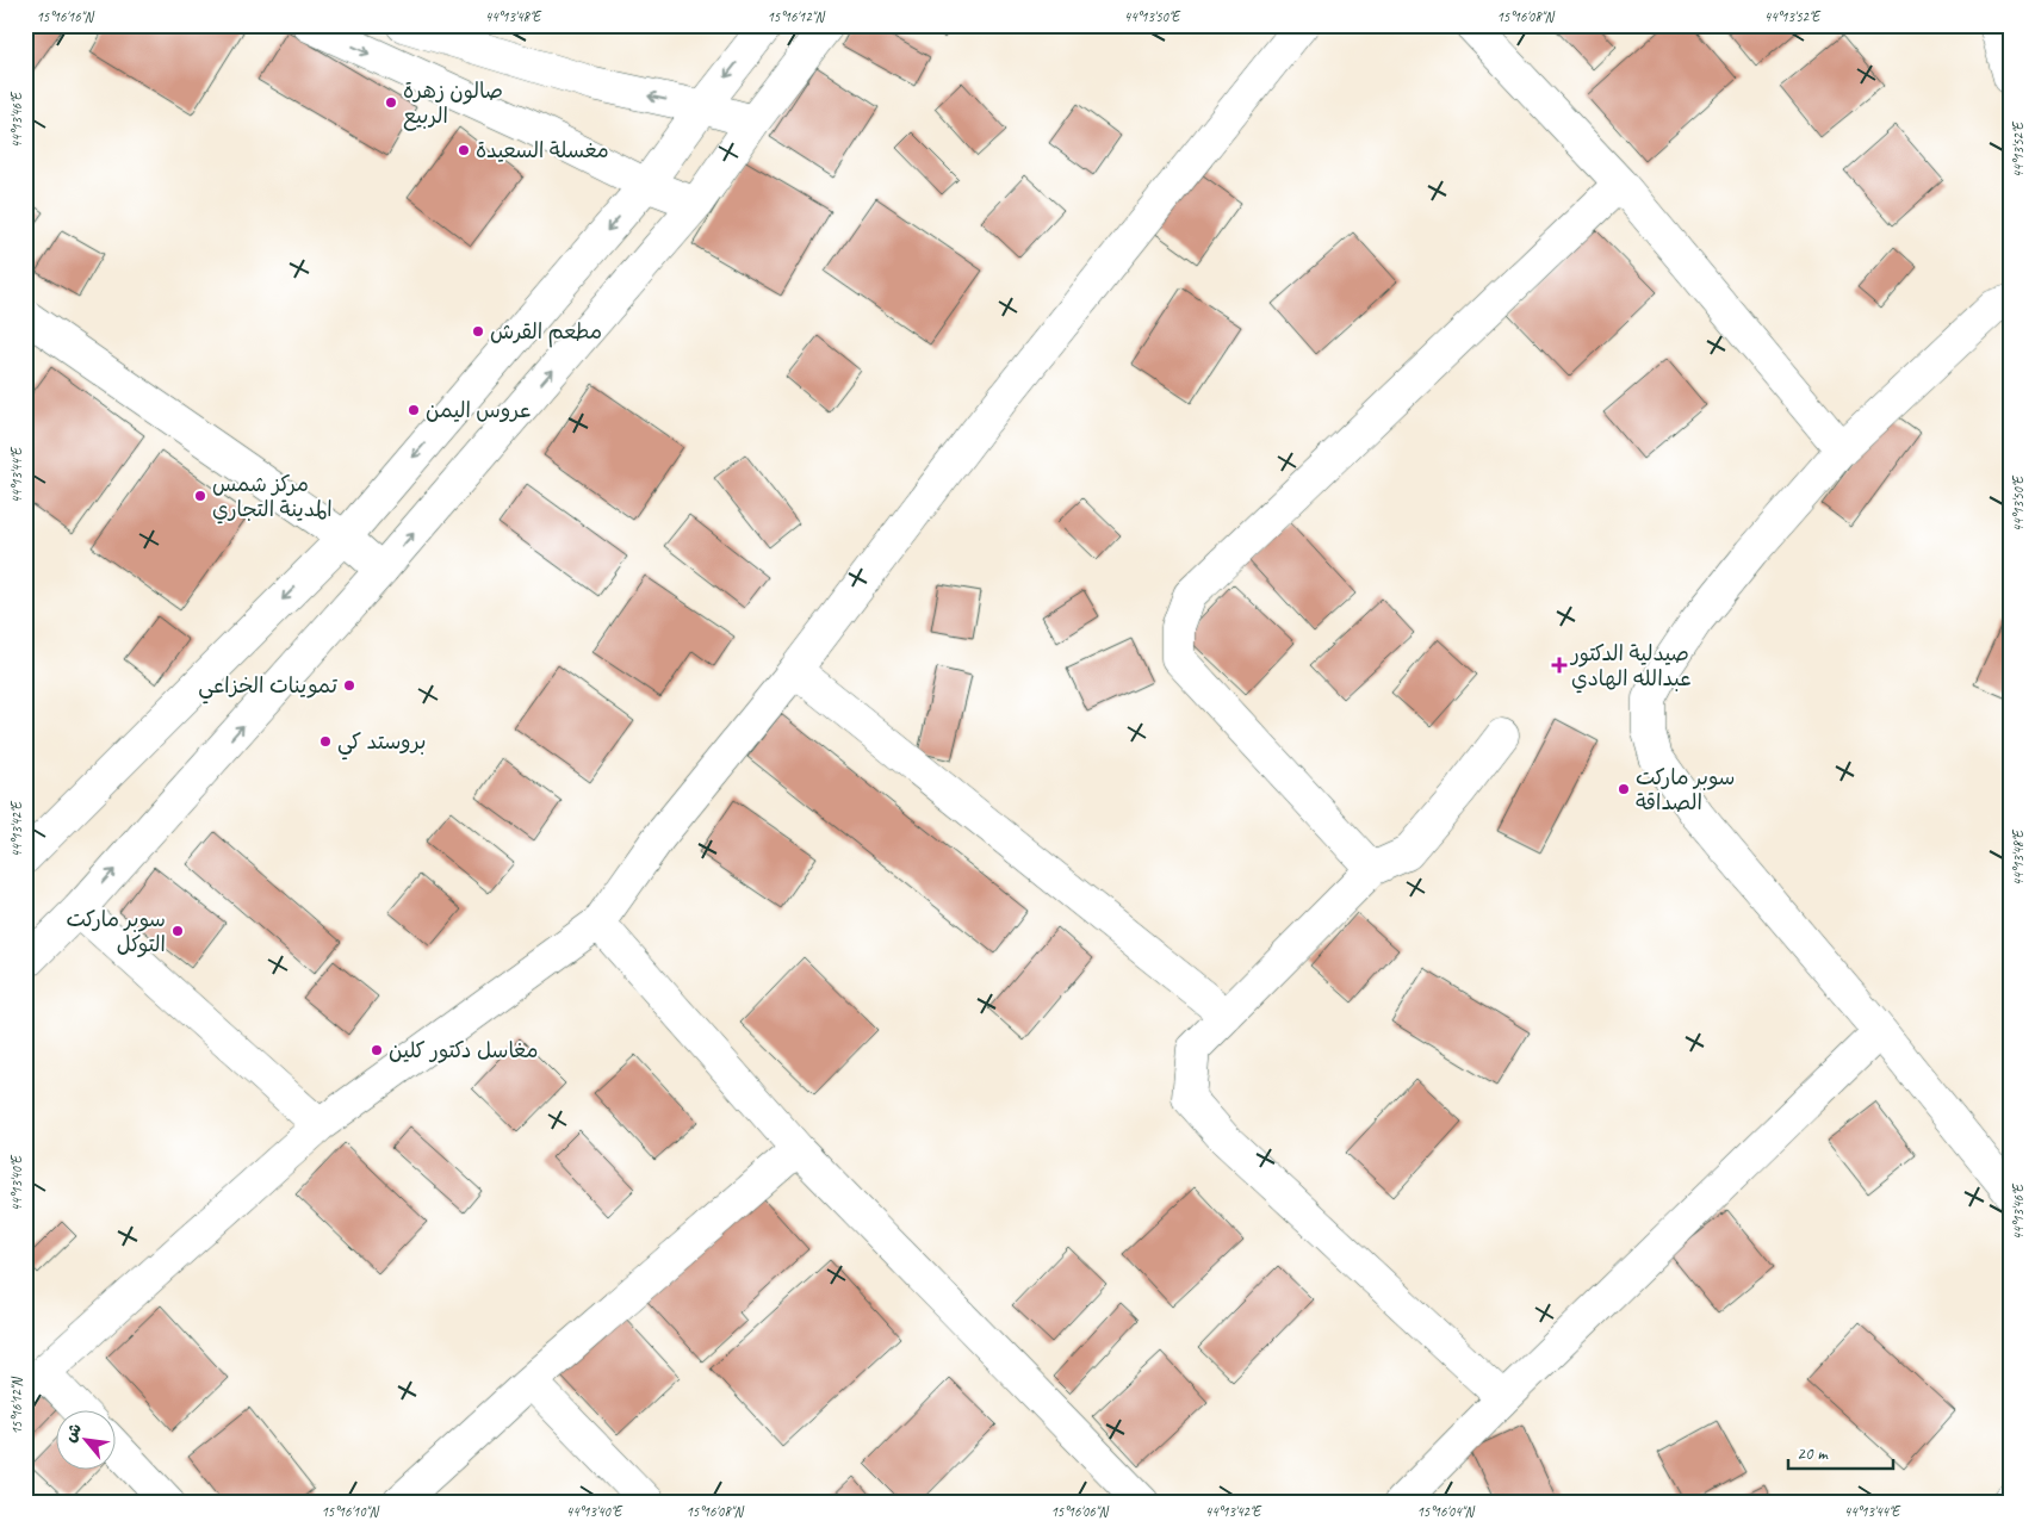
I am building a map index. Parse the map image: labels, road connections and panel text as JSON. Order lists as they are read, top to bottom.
{
  "places": {
    "other": [
      "صالون زهرة الربيع",
      "مغسلة السعيدة",
      "مطعم القرش",
      "عروس اليمن",
      "مركز شمس المدينة التجاري",
      "تموينات الخزاعي",
      "بروستد كي",
      "سوبر ماركت الصداقة",
      "سوبر ماركت التوكل",
      "مغاسل دكتور كلين"
    ],
    "health": ["صيدلية الدكتور عبدالله الهادي"]
  },
  "scale_bar": "20 m",
  "north": "top left",
  "coordinates": [
    "15°16'16\"N",
    "44°13'48\"E",
    "15°16'12\"N",
    "44°13'50\"E",
    "15°16'08\"N",
    "44°13'52\"E",
    "44°13'46\"E",
    "44°13'44\"E",
    "44°13'42\"E",
    "44°13'40\"E",
    "15°16'10\"N",
    "15°16'06\"N",
    "15°16'04\"N"
  ]
}
